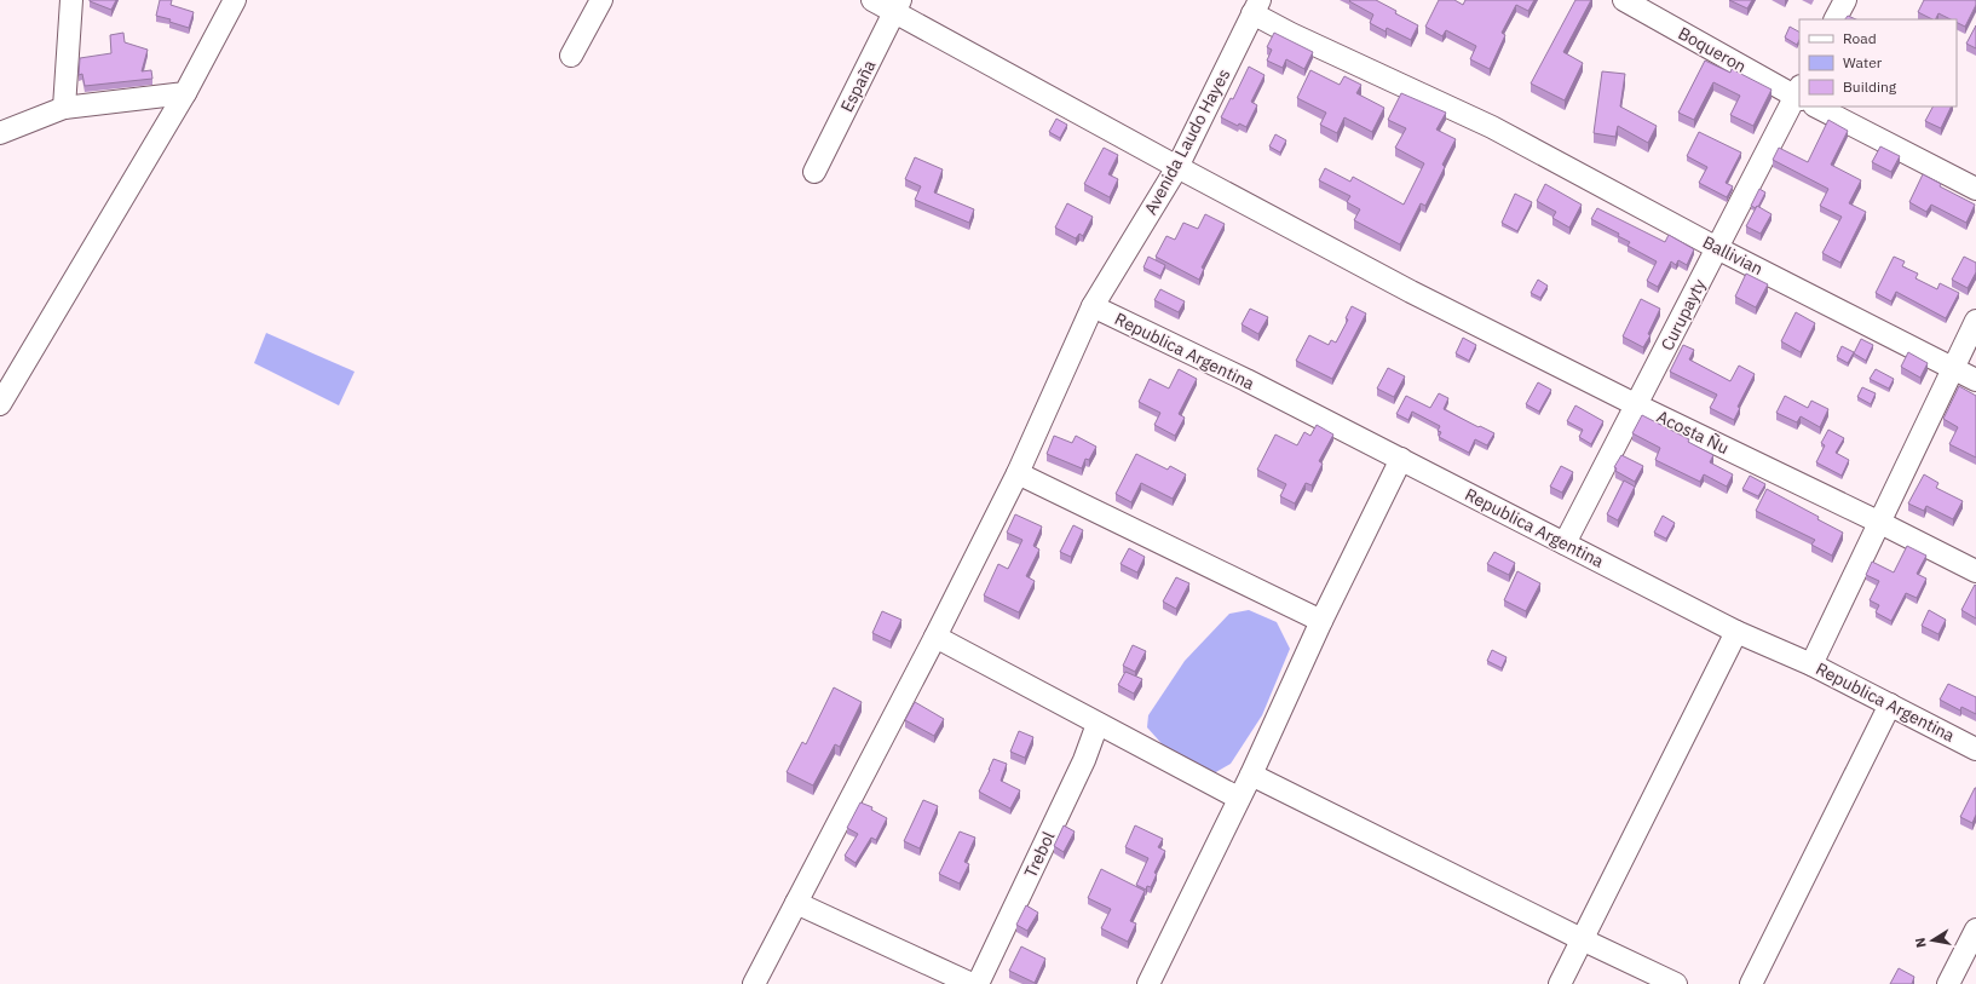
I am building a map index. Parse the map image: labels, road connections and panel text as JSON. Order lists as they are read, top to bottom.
{
  "streets": {
    "street": [
      "Boqueron",
      "España",
      "Avenida Laudo Hayes",
      "Ballivian",
      "Curupayty",
      "Republica Argentina",
      "Acosta Ñu",
      "Trebol"
    ]
  },
  "crossings": [
    ["España", "Acosta Ñu"],
    ["Avenida Laudo Hayes", "Ballivian"],
    ["Avenida Laudo Hayes", "Republica Argentina"],
    ["Avenida Laudo Hayes", "Acosta Ñu"],
    ["Ballivian", "Curupayty"],
    ["Curupayty", "Republica Argentina"],
    ["Curupayty", "Acosta Ñu"]
  ],
  "legend": ["Road", "Water", "Building"],
  "north": "left"
}
